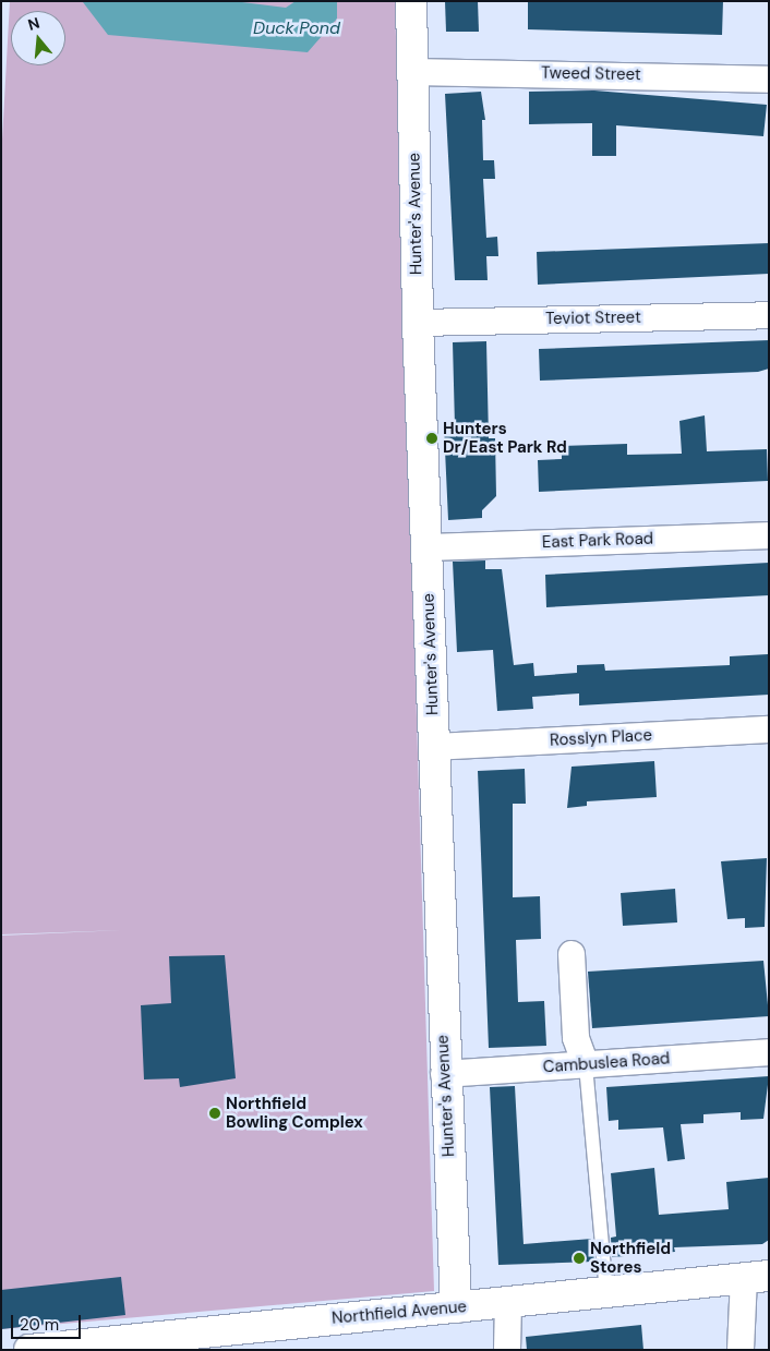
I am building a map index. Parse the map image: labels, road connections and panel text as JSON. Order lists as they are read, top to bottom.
{
  "streets": {
    "street": [
      "Tweed Street",
      "Hunter's Avenue",
      "Teviot Street",
      "East Park Road",
      "Rosslyn Place",
      "Cambuslea Road",
      "Northfield Avenue"
    ]
  },
  "crossings": [
    ["Tweed Street", "Hunter's Avenue"],
    ["Hunter's Avenue", "Teviot Street"],
    ["Hunter's Avenue", "East Park Road"],
    ["Hunter's Avenue", "Rosslyn Place"],
    ["Hunter's Avenue", "Cambuslea Road"],
    ["Hunter's Avenue", "Northfield Avenue"]
  ],
  "water": ["Duck Pond"],
  "places": ["Hunters Dr/East Park Rd", "Northfield Bowling Complex", "Northfield Stores"],
  "scale_bar": "20 m",
  "north": "top"
}
